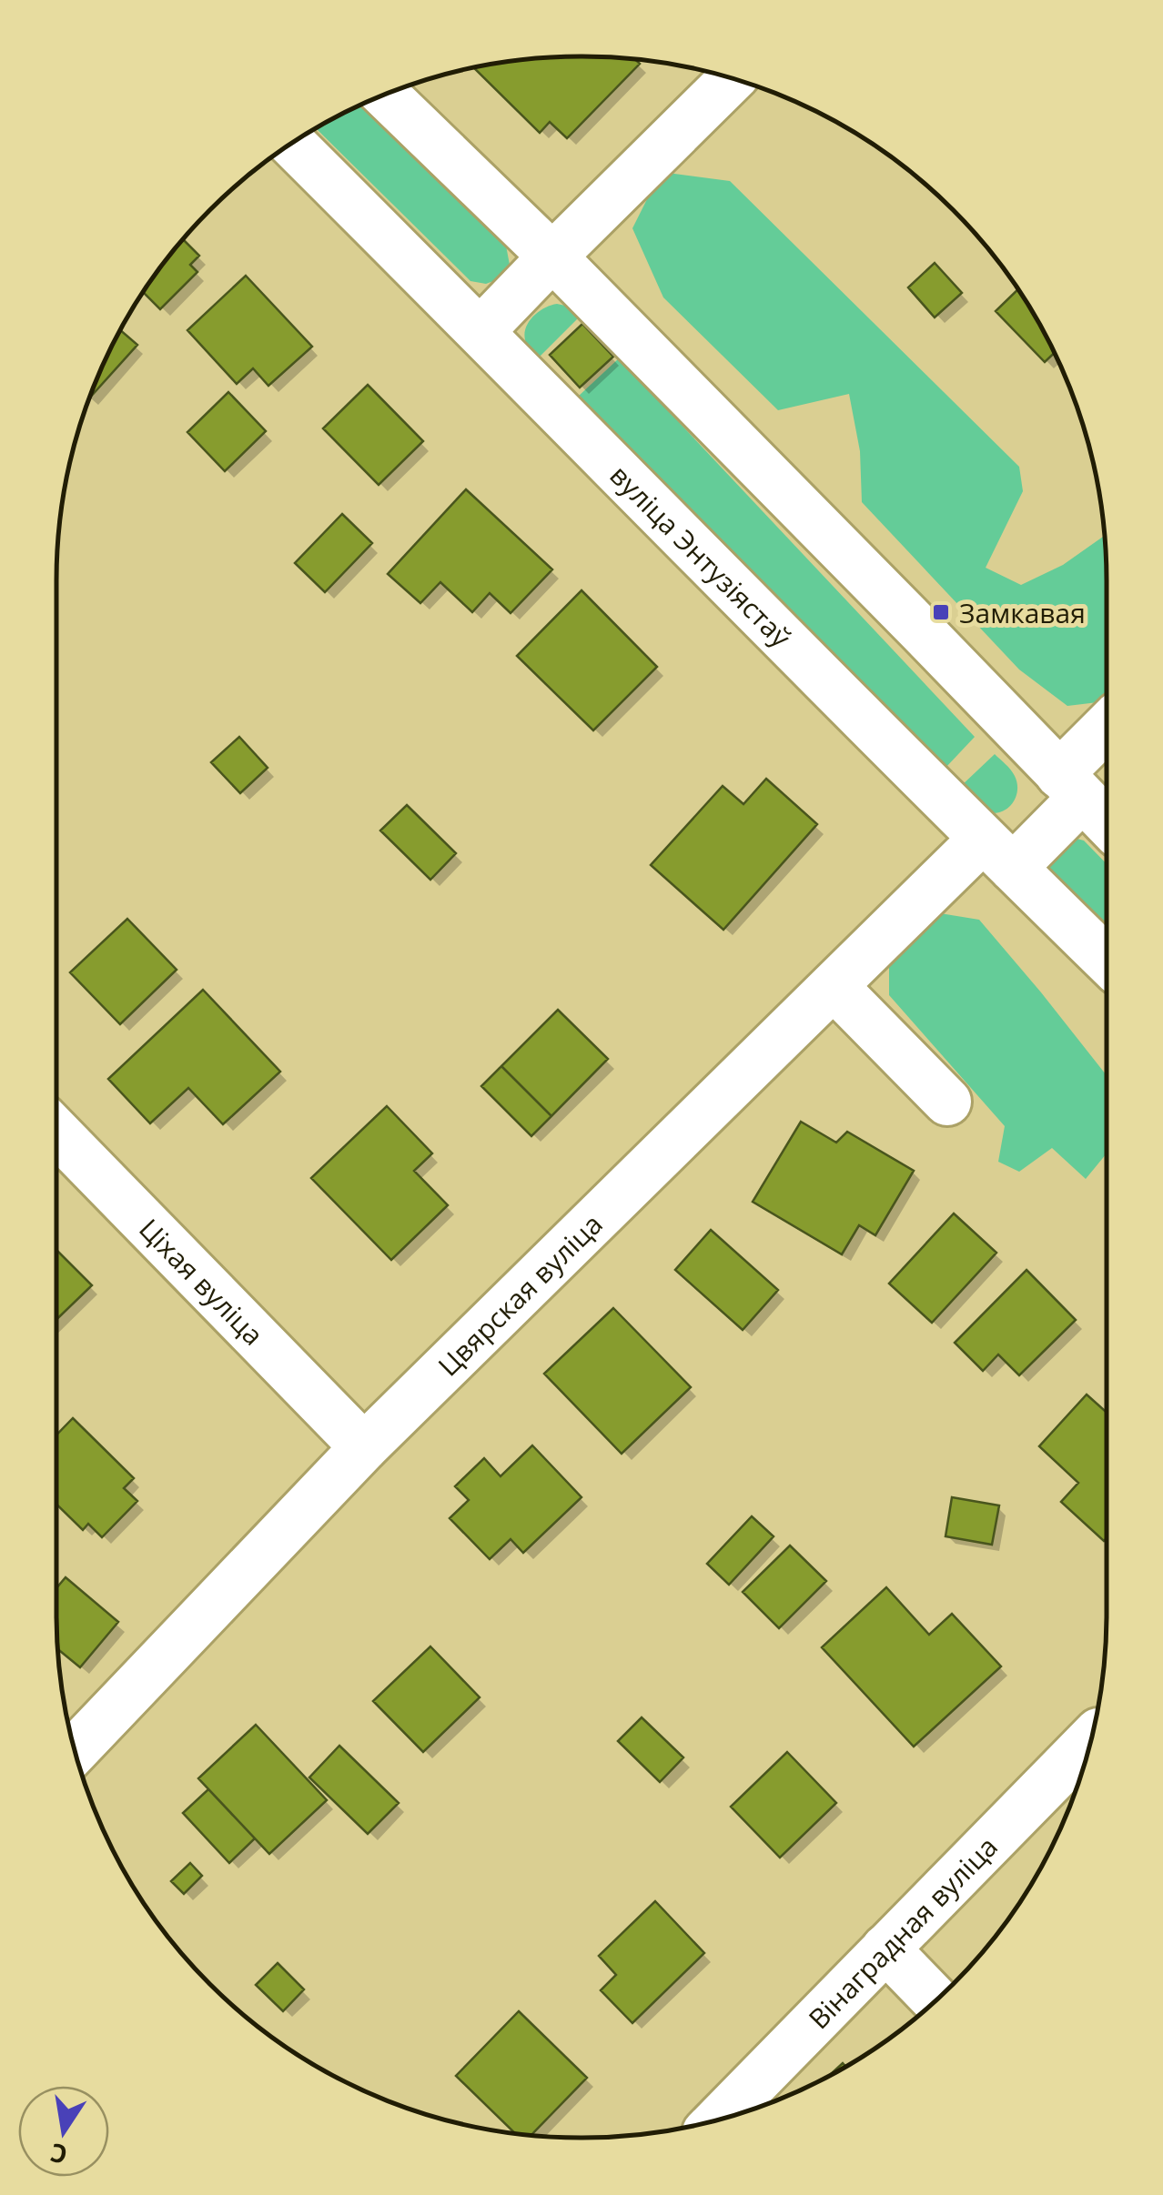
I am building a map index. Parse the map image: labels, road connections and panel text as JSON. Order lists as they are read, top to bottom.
{
  "streets": {
    "street": [
      "вуліца Энтузіястаў",
      "Ціхая вуліца",
      "Цвярская вуліца",
      "Вінаградная вуліца"
    ]
  },
  "crossings": [
    ["вуліца Энтузіястаў", "Цвярская вуліца"],
    ["Ціхая вуліца", "Цвярская вуліца"]
  ],
  "places": {
    "transit": ["Замкавая"]
  },
  "north": "bottom"
}
